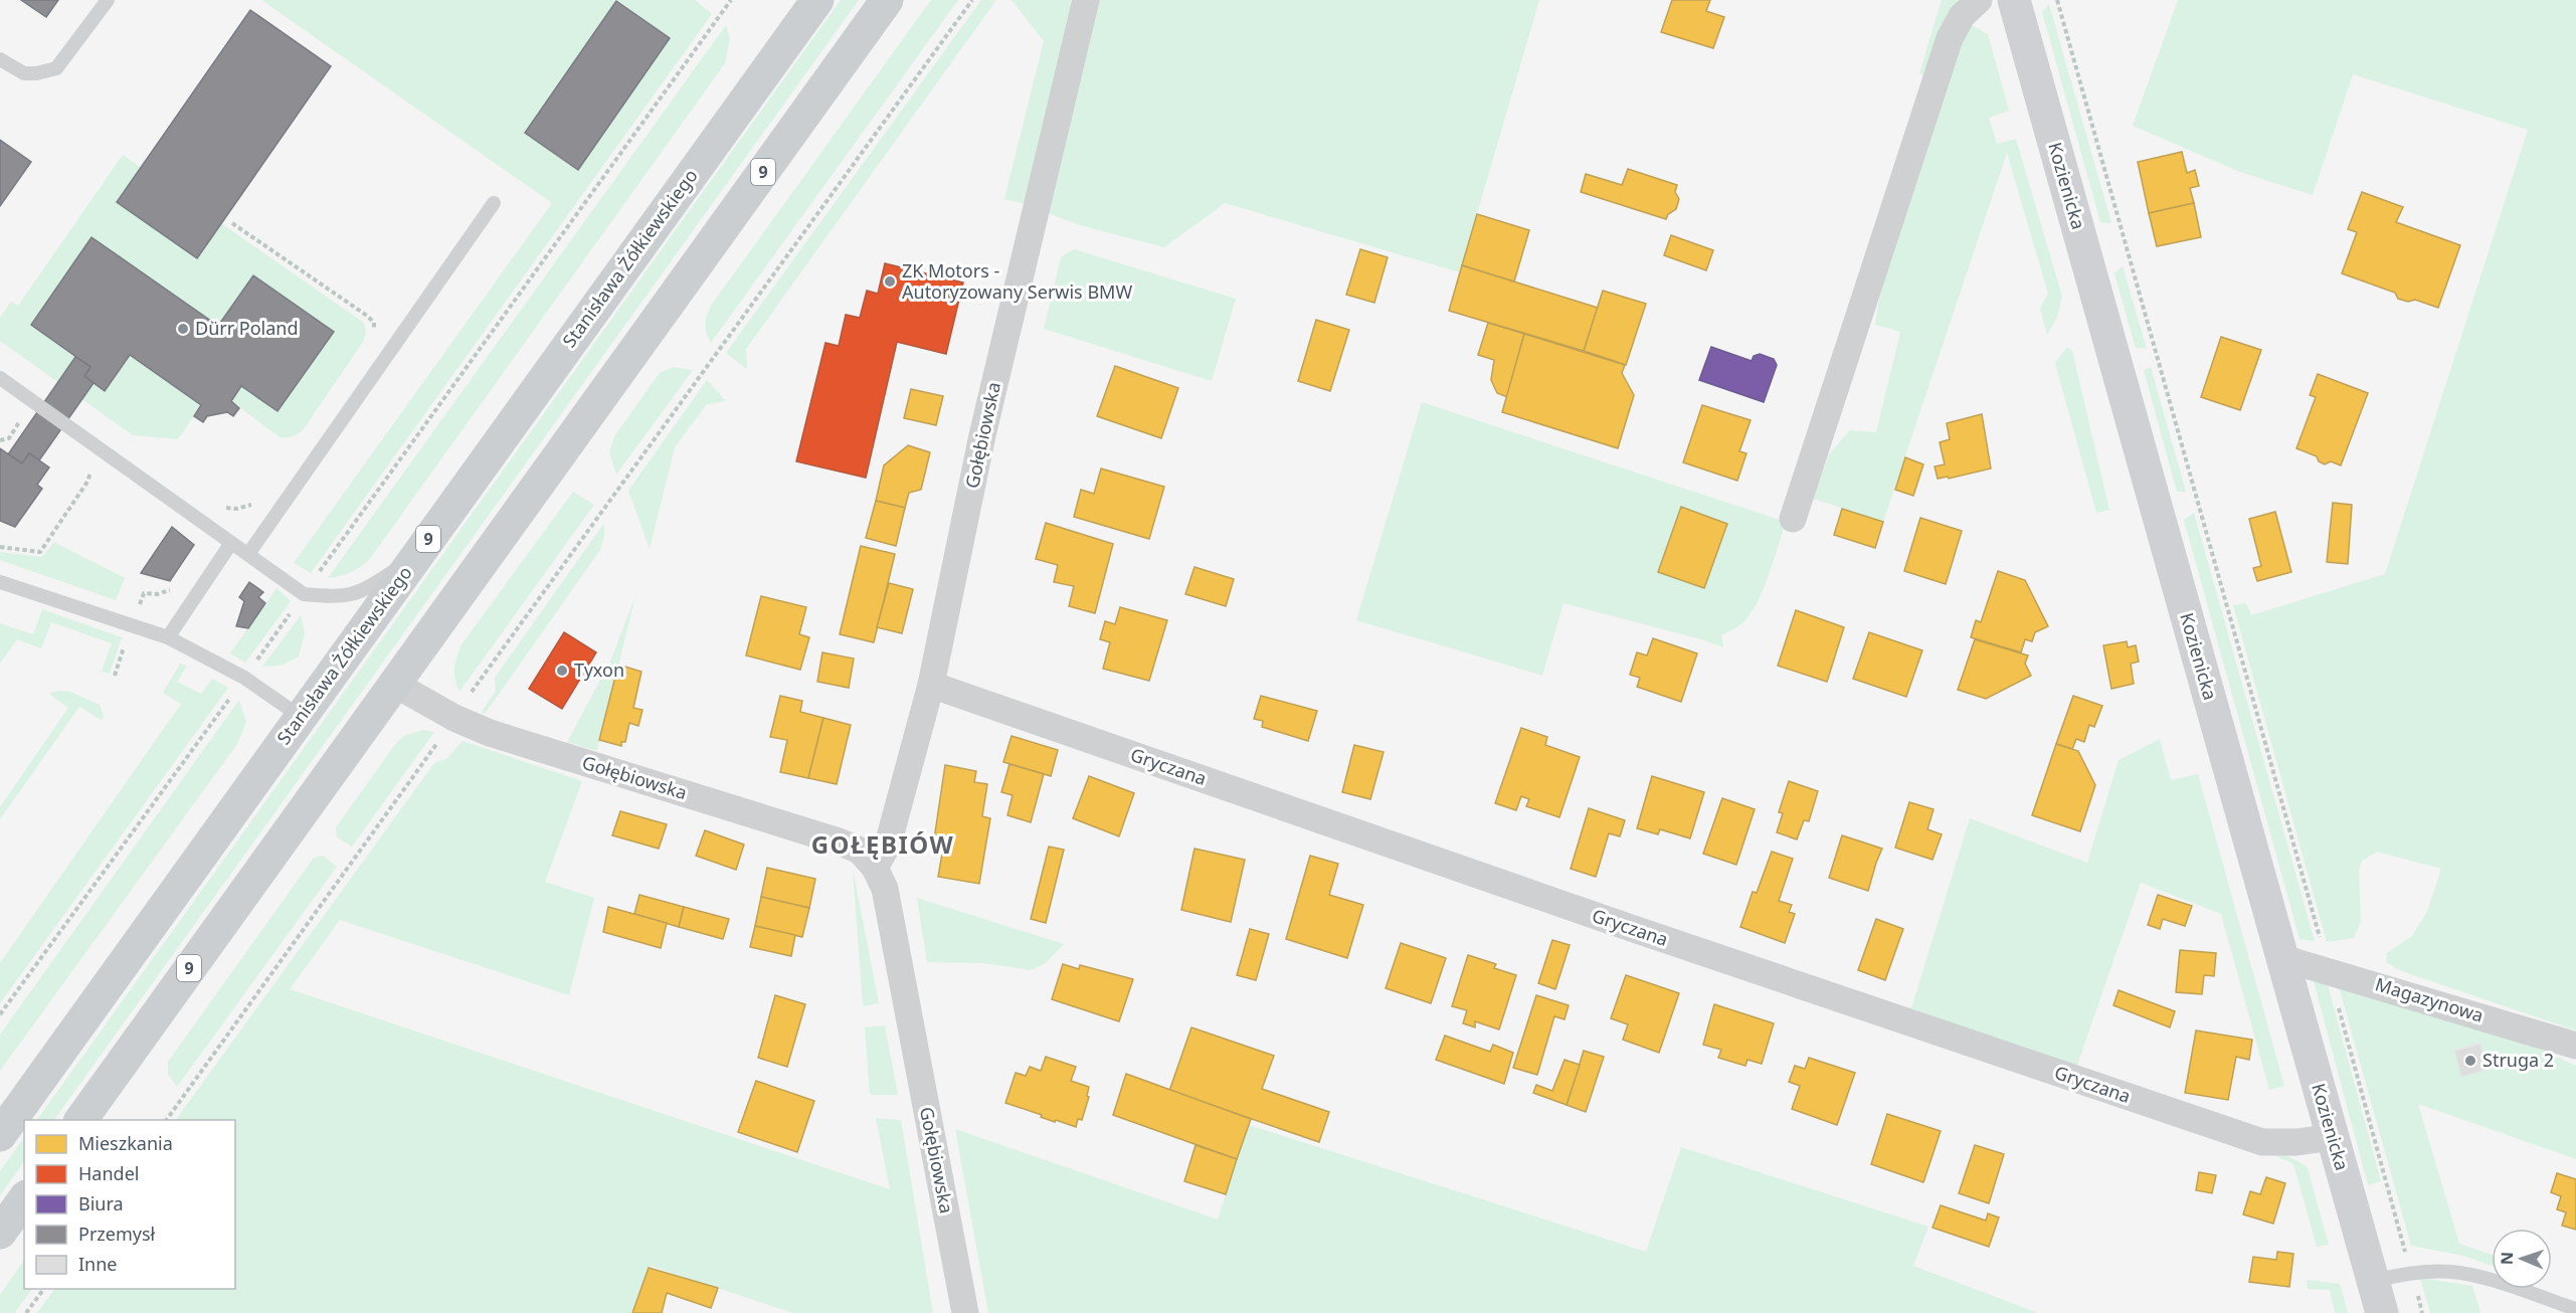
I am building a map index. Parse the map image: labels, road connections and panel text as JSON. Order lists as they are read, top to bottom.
{
  "streets": {
    "main road": ["9", "Kozienicka", "Stanisława Żółkiewskiego"],
    "street": ["Gołębiowska", "Gryczana", "Magazynowa"]
  },
  "crossings": [
    ["9", "Gołębiowska"],
    ["Kozienicka", "Gryczana"],
    ["Kozienicka", "Magazynowa"],
    ["Gołębiowska", "Gryczana"]
  ],
  "districts": ["GOŁĘBIÓW"],
  "places": [
    "ZK Motors - Autoryzowany Serwis BMW",
    "Dürr Poland",
    "Tyxon",
    "Struga 2"
  ],
  "legend": [
    "Mieszkania",
    "Handel",
    "Biura",
    "Przemysł",
    "Inne"
  ],
  "north": "left"
}
